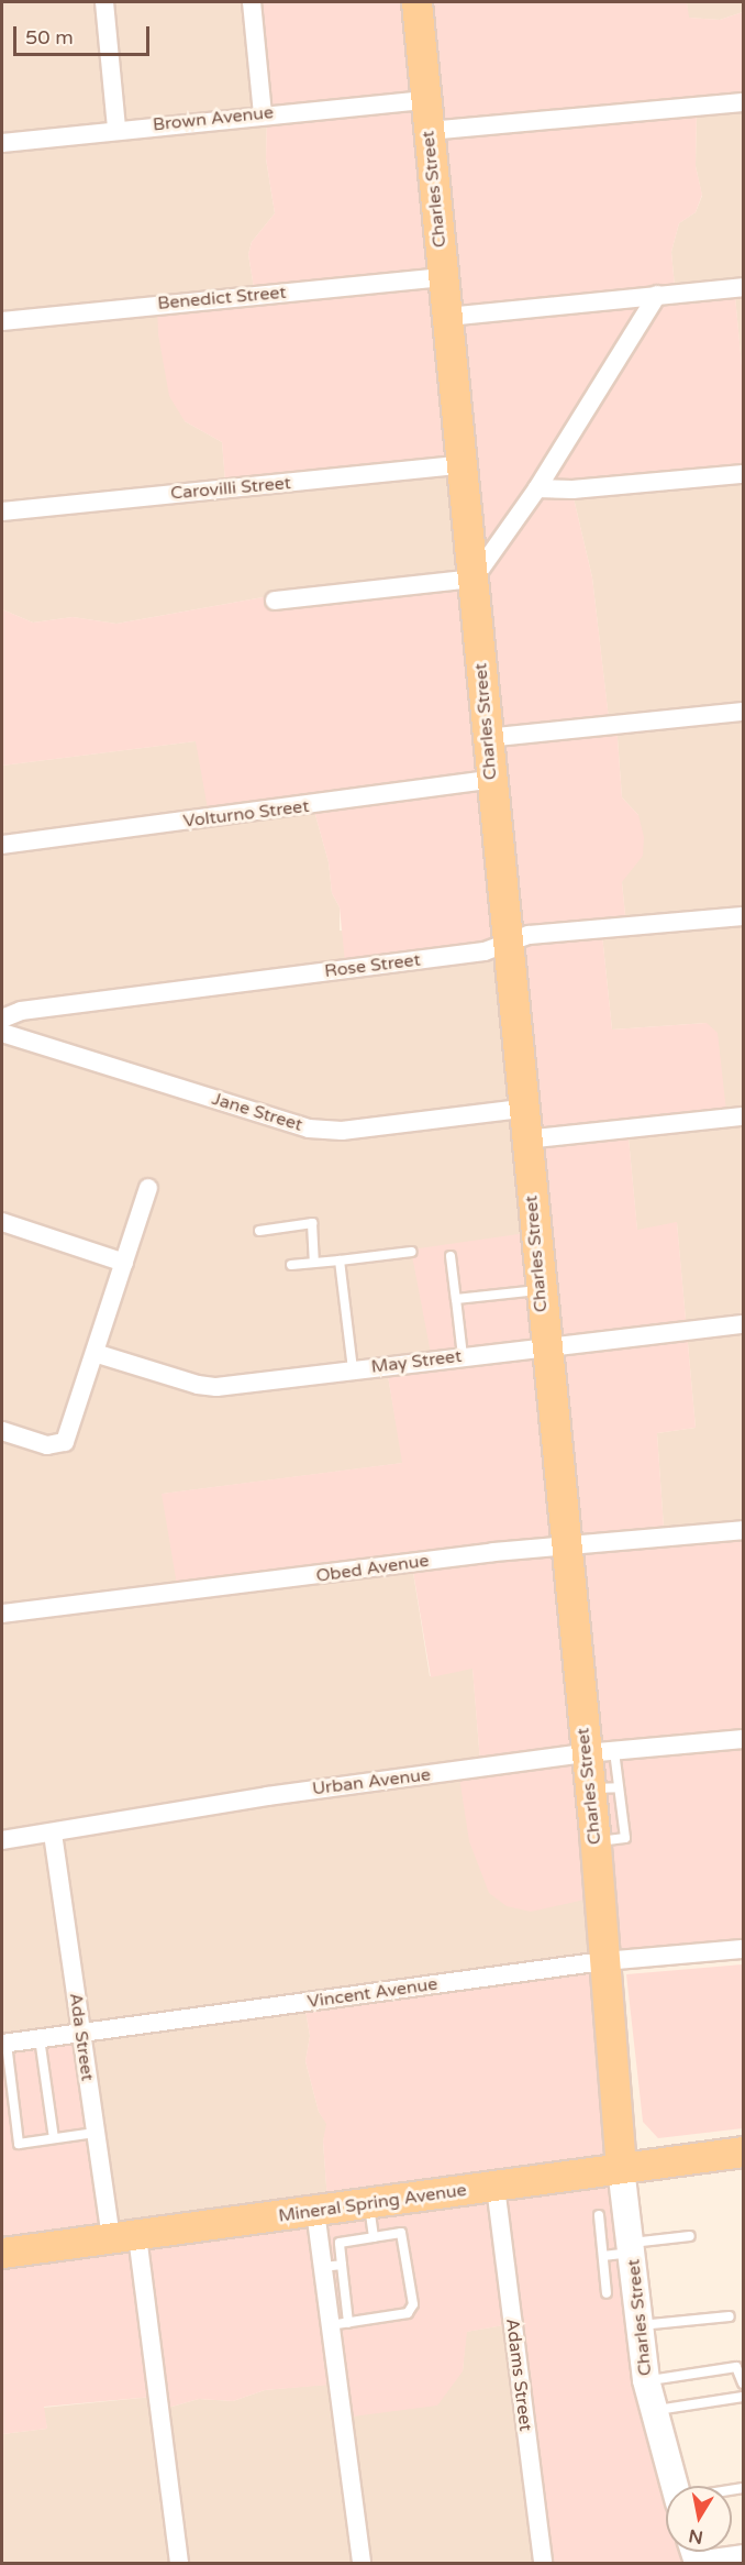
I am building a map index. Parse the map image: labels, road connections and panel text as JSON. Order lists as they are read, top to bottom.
{
  "streets": {
    "main road": ["Charles Street", "Mineral Spring Avenue"],
    "street": [
      "Brown Avenue",
      "Benedict Street",
      "Carovilli Street",
      "Volturno Street",
      "Rose Street",
      "Jane Street",
      "May Street",
      "Obed Avenue",
      "Urban Avenue",
      "Vincent Avenue",
      "Ada Street",
      "Adams Street"
    ]
  },
  "crossings": [
    ["Brown Avenue", "Charles Street"],
    ["Charles Street", "Benedict Street"],
    ["Charles Street", "Carovilli Street"],
    ["Charles Street", "Volturno Street"],
    ["Charles Street", "Rose Street"],
    ["Charles Street", "Jane Street"],
    ["Charles Street", "May Street"],
    ["Charles Street", "Obed Avenue"],
    ["Charles Street", "Urban Avenue"],
    ["Charles Street", "Vincent Avenue"],
    ["Charles Street", "Mineral Spring Avenue"],
    ["Urban Avenue", "Ada Street"],
    ["Vincent Avenue", "Ada Street"],
    ["Ada Street", "Mineral Spring Avenue"],
    ["Mineral Spring Avenue", "Adams Street"]
  ],
  "scale_bar": "50 m",
  "north": "bottom"
}
